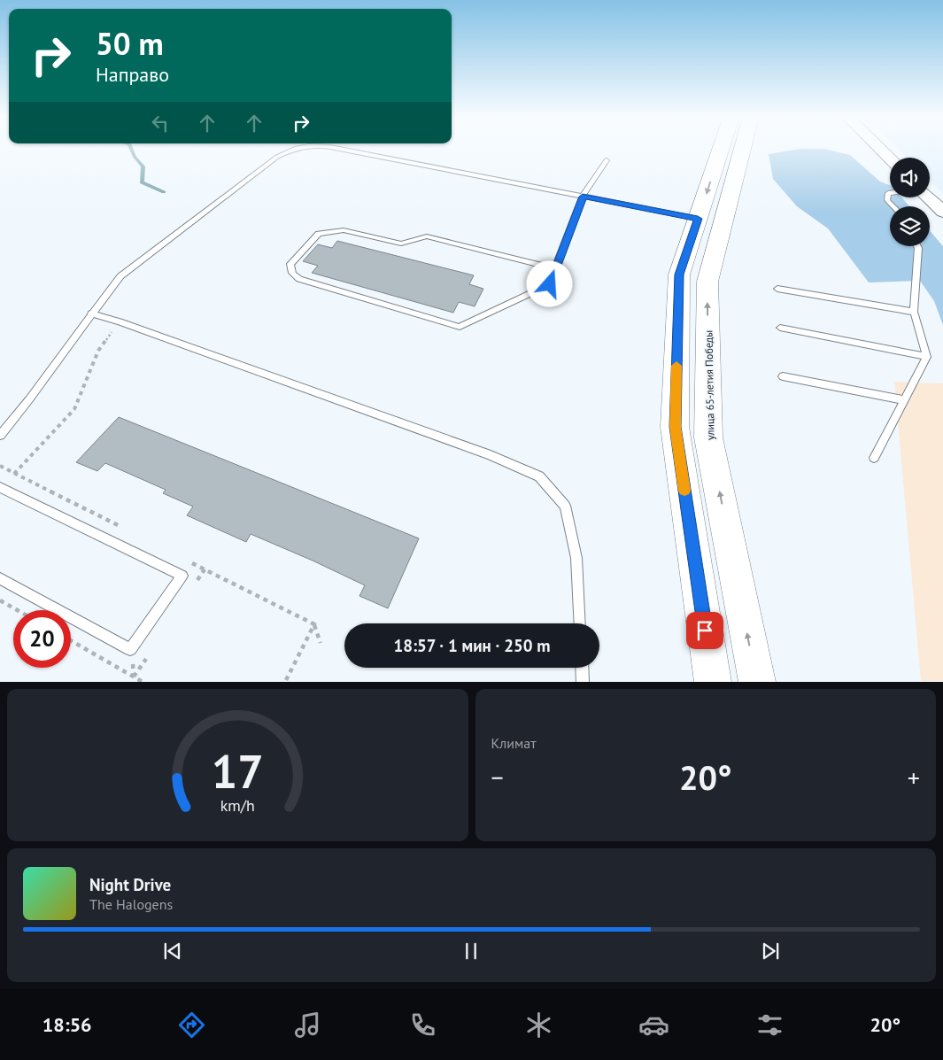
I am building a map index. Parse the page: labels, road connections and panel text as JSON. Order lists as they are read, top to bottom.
{
  "streets": {
    "main road": ["улица 65-летия Победы"]
  },
  "page": {
    "turn": ["50 m", "Направо"],
    "limit": "20",
    "trip": "18:57 · 1 мин · 250 m",
    "tile": "Климат",
    "heat": ["−", "20°", "+"],
    "song": ["Night Drive", "The Halogens"],
    "tabs": ["18:56", "20°"],
    "gauge": ["17", "km/h"]
  }
}
